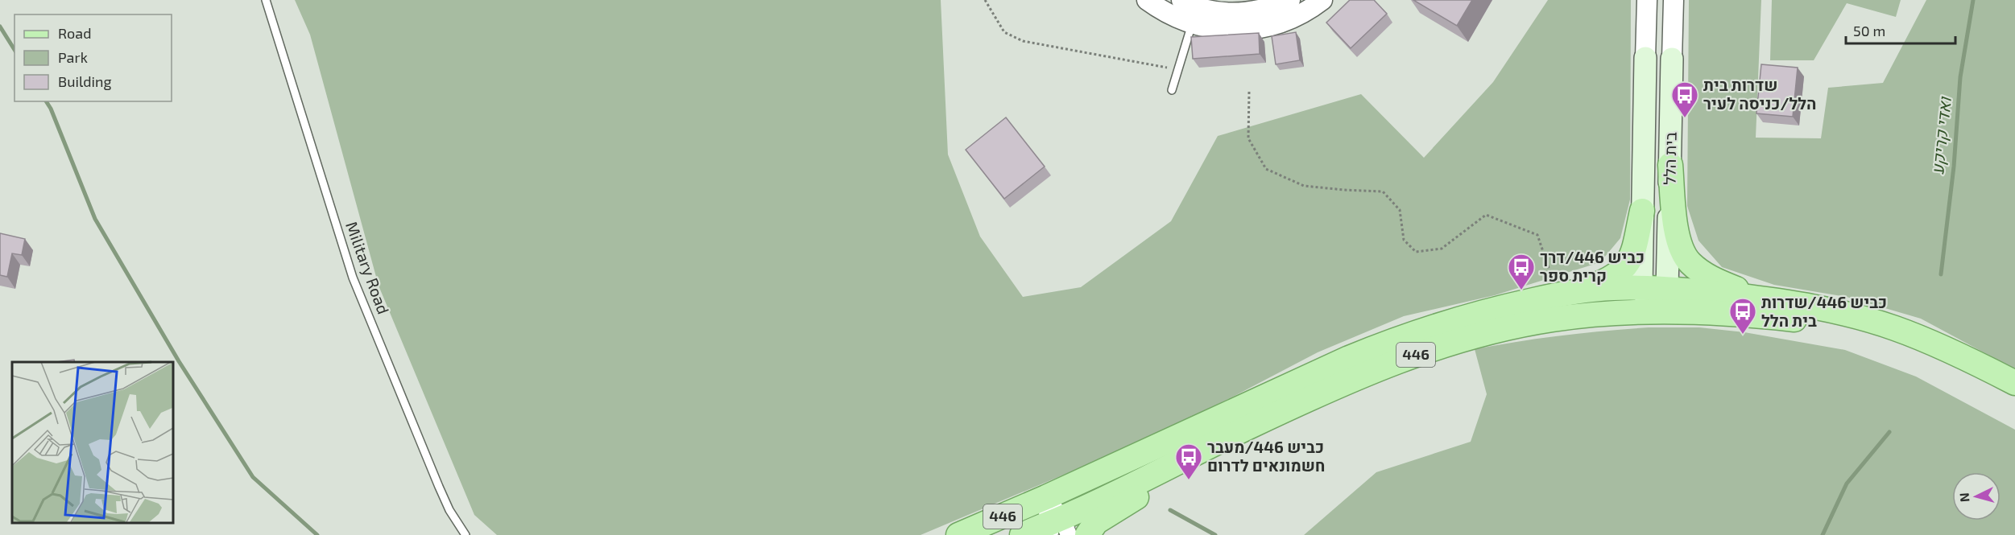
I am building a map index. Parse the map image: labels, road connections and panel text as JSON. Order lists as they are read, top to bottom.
{
  "streets": {
    "main road": ["בית הלל", "446"],
    "lane": ["Military Road"]
  },
  "crossings": [
    ["בית הלל", "446"]
  ],
  "water": ["ואדי קריקע"],
  "places": {
    "bus stop": [
      "שדרות בית הלל/כניסה לעיר",
      "כביש 446/דרך קרית ספר",
      "כביש 446/שדרות בית הלל",
      "כביש 446/מעבר חשמונאים לדרום"
    ]
  },
  "legend": ["Road", "Park", "Building"],
  "scale_bar": "50 m",
  "north": "left"
}
